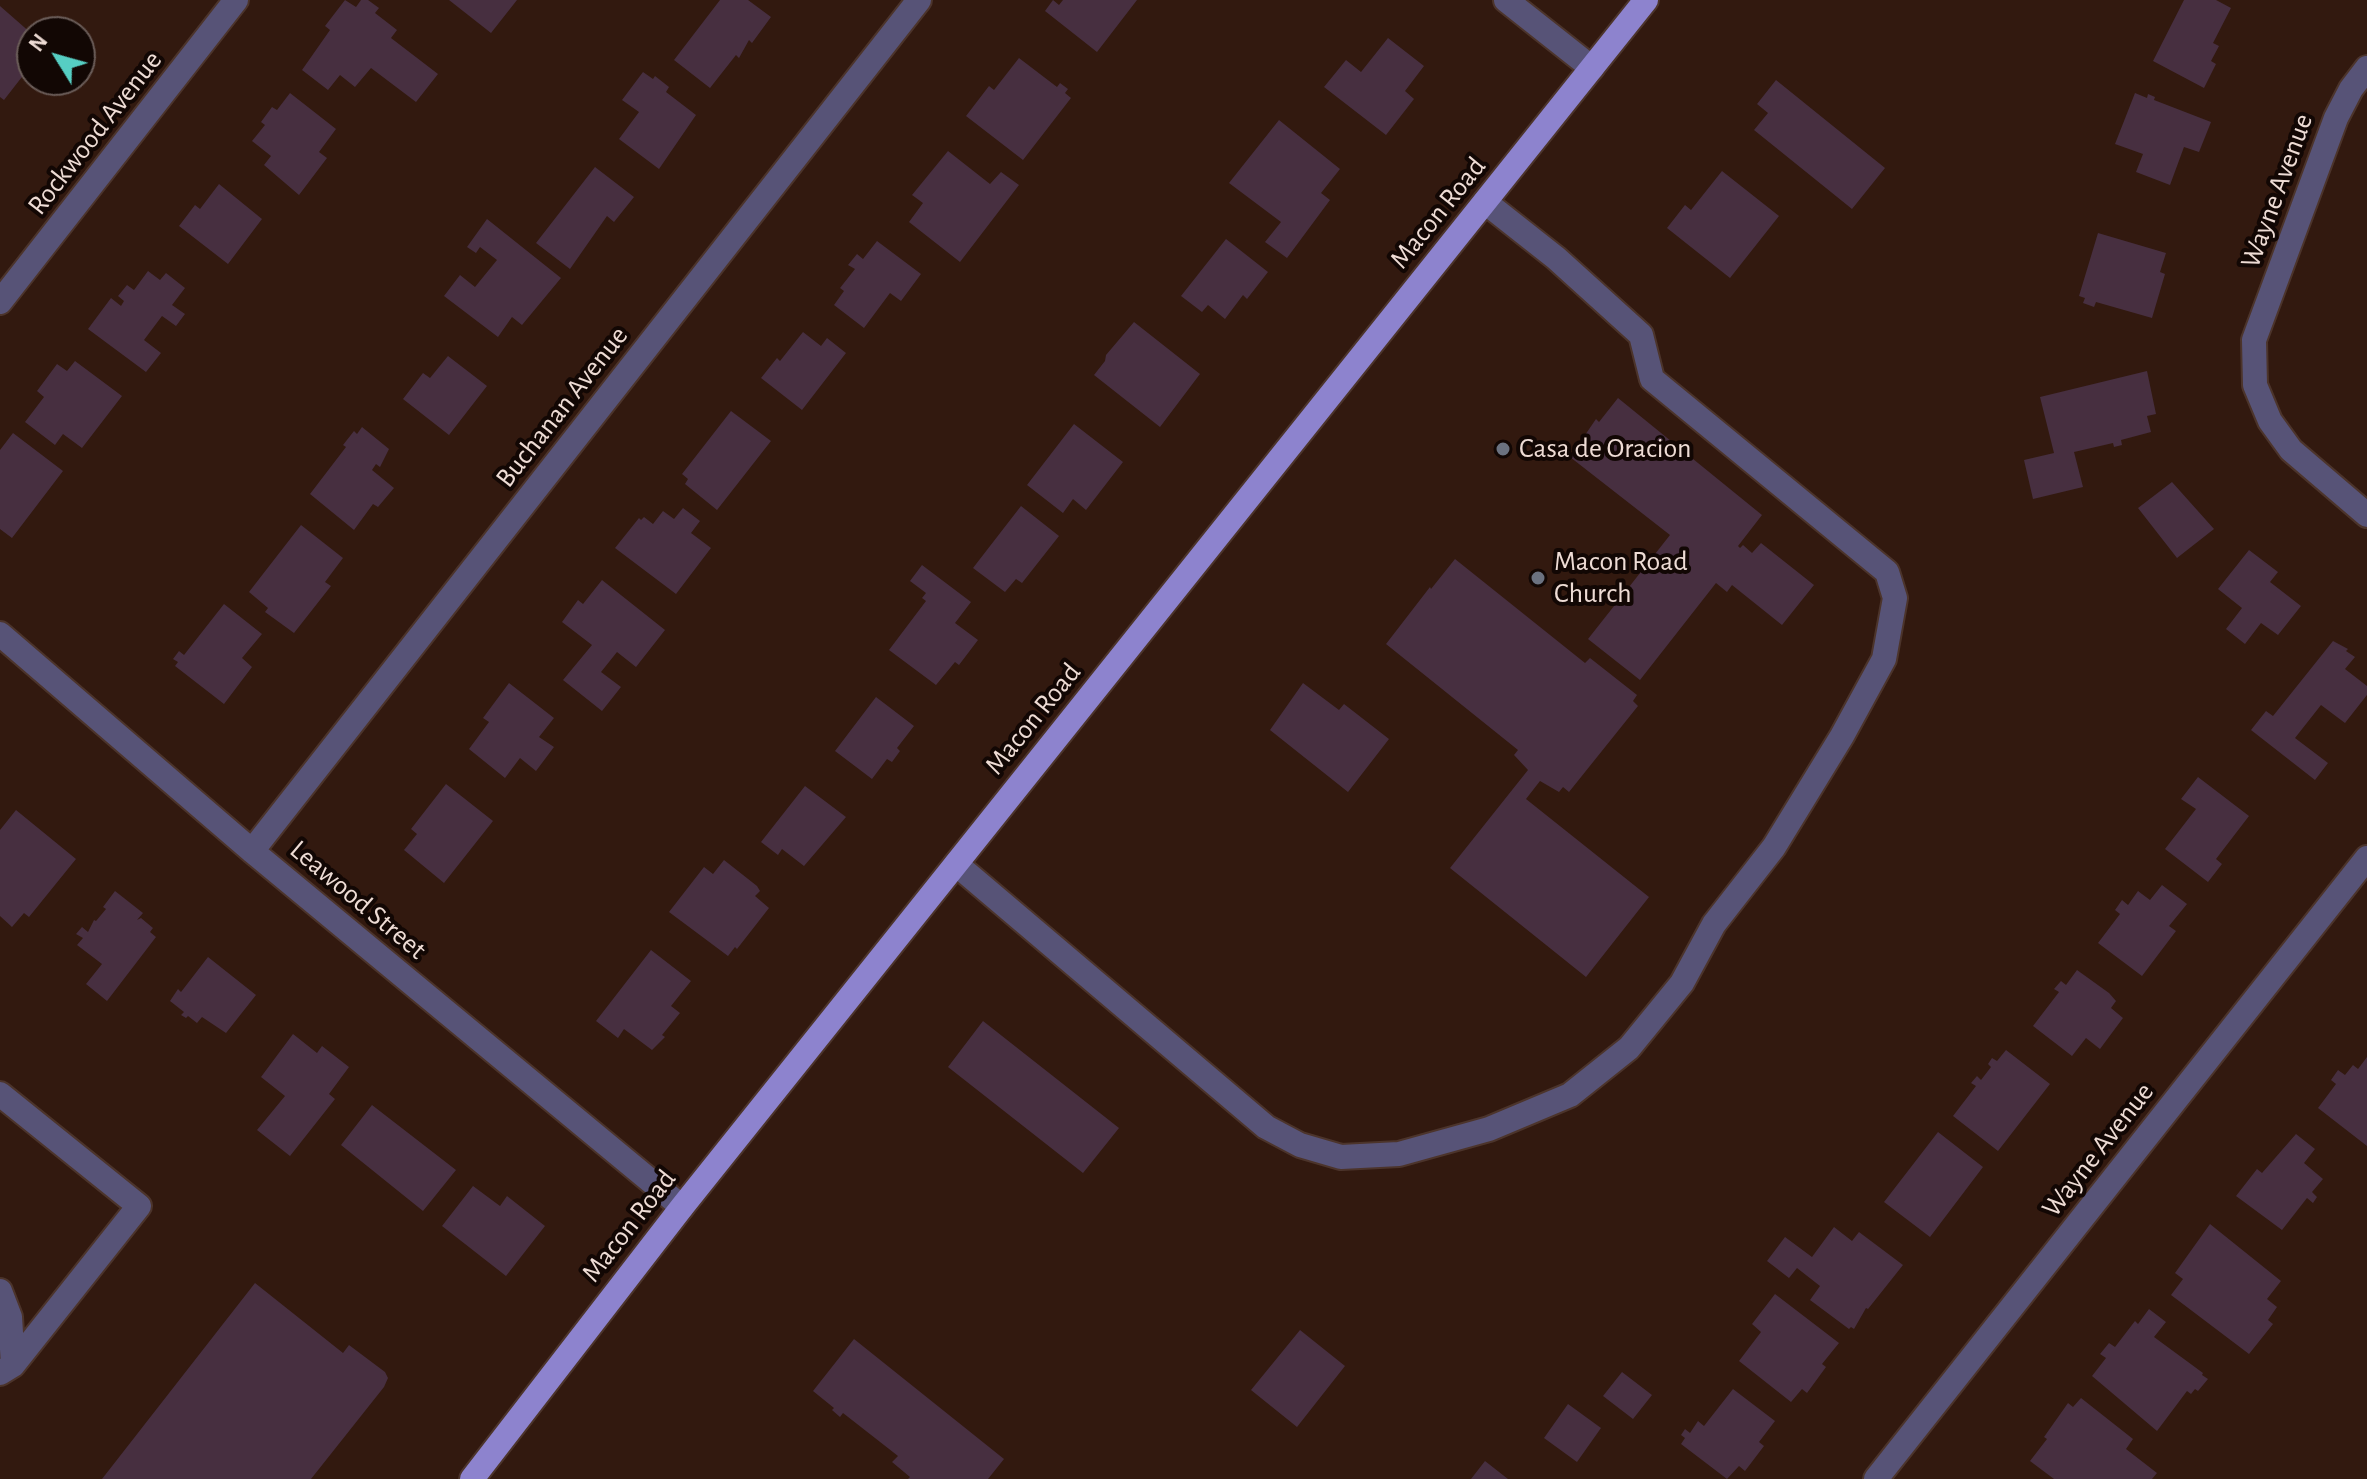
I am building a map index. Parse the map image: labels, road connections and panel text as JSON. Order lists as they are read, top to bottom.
{
  "streets": {
    "main road": ["Macon Road"],
    "street": [
      "Rockwood Avenue",
      "Wayne Avenue",
      "Buchanan Avenue",
      "Leawood Street"
    ]
  },
  "crossings": [
    ["Macon Road", "Leawood Street"],
    ["Buchanan Avenue", "Leawood Street"]
  ],
  "places": ["Casa de Oracion", "Macon Road Church"],
  "north": "top left"
}
